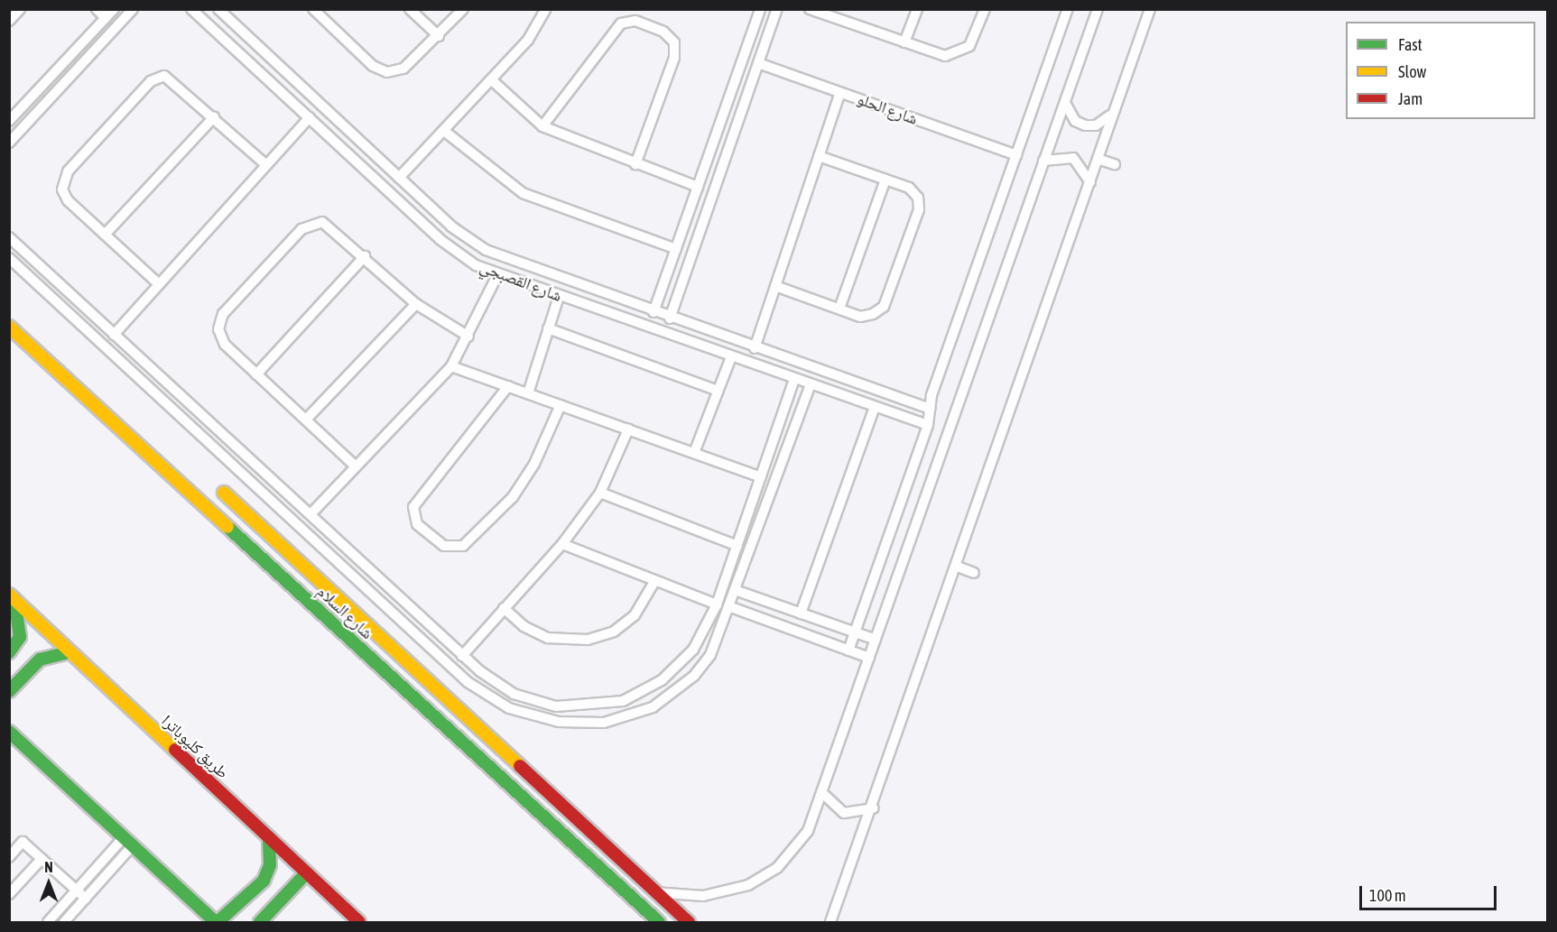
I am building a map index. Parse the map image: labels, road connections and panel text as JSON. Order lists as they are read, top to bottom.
{
  "streets": {
    "main road": ["شارع السلام", "طريق كليوباترا"],
    "street": ["شارع الحلو", "شارع القصبجي"]
  },
  "legend": ["Fast", "Slow", "Jam"],
  "scale_bar": "100 m",
  "north": "top"
}
